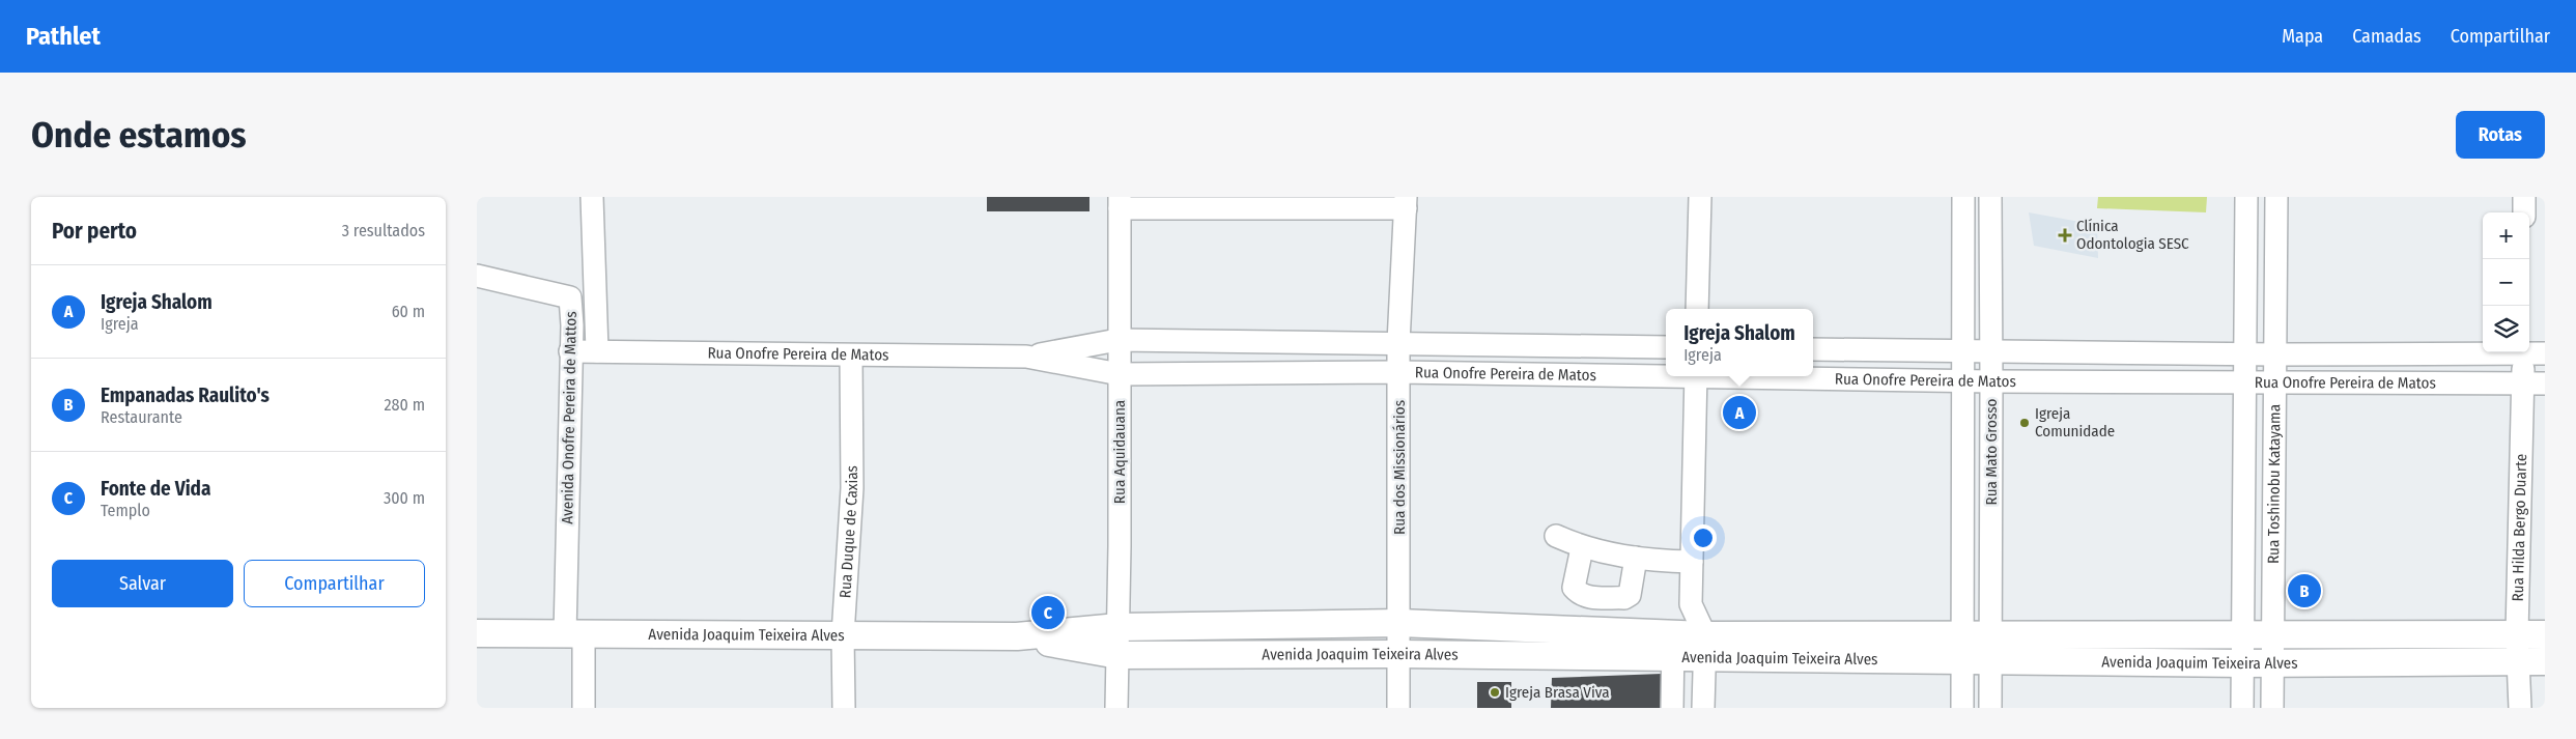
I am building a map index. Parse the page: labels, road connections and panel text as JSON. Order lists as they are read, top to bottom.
{
  "streets": {
    "main road": ["Avenida Joaquim Teixeira Alves"],
    "street": [
      "Rua Onofre Pereira de Matos",
      "Avenida Onofre Pereira de Mattos",
      "Rua Aquidauana",
      "Rua Mato Grosso",
      "Rua dos Missionários",
      "Rua Toshinobu Katayama",
      "Rua Hilda Bergo Duarte",
      "Rua Duque de Caxias"
    ]
  },
  "crossings": [
    ["Rua Onofre Pereira de Matos", "Avenida Onofre Pereira de Mattos"],
    ["Rua Onofre Pereira de Matos", "Rua Aquidauana"],
    ["Rua Onofre Pereira de Matos", "Rua Mato Grosso"],
    ["Rua Onofre Pereira de Matos", "Rua dos Missionários"],
    ["Rua Onofre Pereira de Matos", "Rua Toshinobu Katayama"],
    ["Rua Onofre Pereira de Matos", "Rua Hilda Bergo Duarte"],
    ["Rua Onofre Pereira de Matos", "Rua Duque de Caxias"],
    ["Avenida Onofre Pereira de Mattos", "Avenida Joaquim Teixeira Alves"],
    ["Rua Aquidauana", "Avenida Joaquim Teixeira Alves"],
    ["Rua Mato Grosso", "Avenida Joaquim Teixeira Alves"],
    ["Rua dos Missionários", "Avenida Joaquim Teixeira Alves"],
    ["Rua Toshinobu Katayama", "Avenida Joaquim Teixeira Alves"],
    ["Rua Hilda Bergo Duarte", "Avenida Joaquim Teixeira Alves"],
    ["Rua Duque de Caxias", "Avenida Joaquim Teixeira Alves"]
  ],
  "places": {
    "health": ["Clínica Odontologia SESC"],
    "other": ["Igreja Comunidade", "Igreja Brasa Viva"]
  },
  "page": {
    "header": "Pathlet",
    "nav": ["Mapa", "Camadas", "Compartilhar"],
    "buttons": [
      "Rotas",
      ["Salvar", "Compartilhar"]
    ],
    "title": "Onde estamos",
    "heading": ["Por perto", "3 resultados"],
    "map_buttons": ["+", "−"],
    "list": [
      {
        "mark": "A",
        "name": "Igreja Shalom",
        "note": "Igreja",
        "value": "60 m"
      },
      {
        "mark": "B",
        "name": "Empanadas Raulito's",
        "note": "Restaurante",
        "value": "280 m"
      },
      {
        "mark": "C",
        "name": "Fonte de Vida",
        "note": "Templo",
        "value": "300 m"
      }
    ],
    "popup": ["Igreja Shalom", "Igreja"],
    "pins": ["A", "B", "C"]
  }
}
